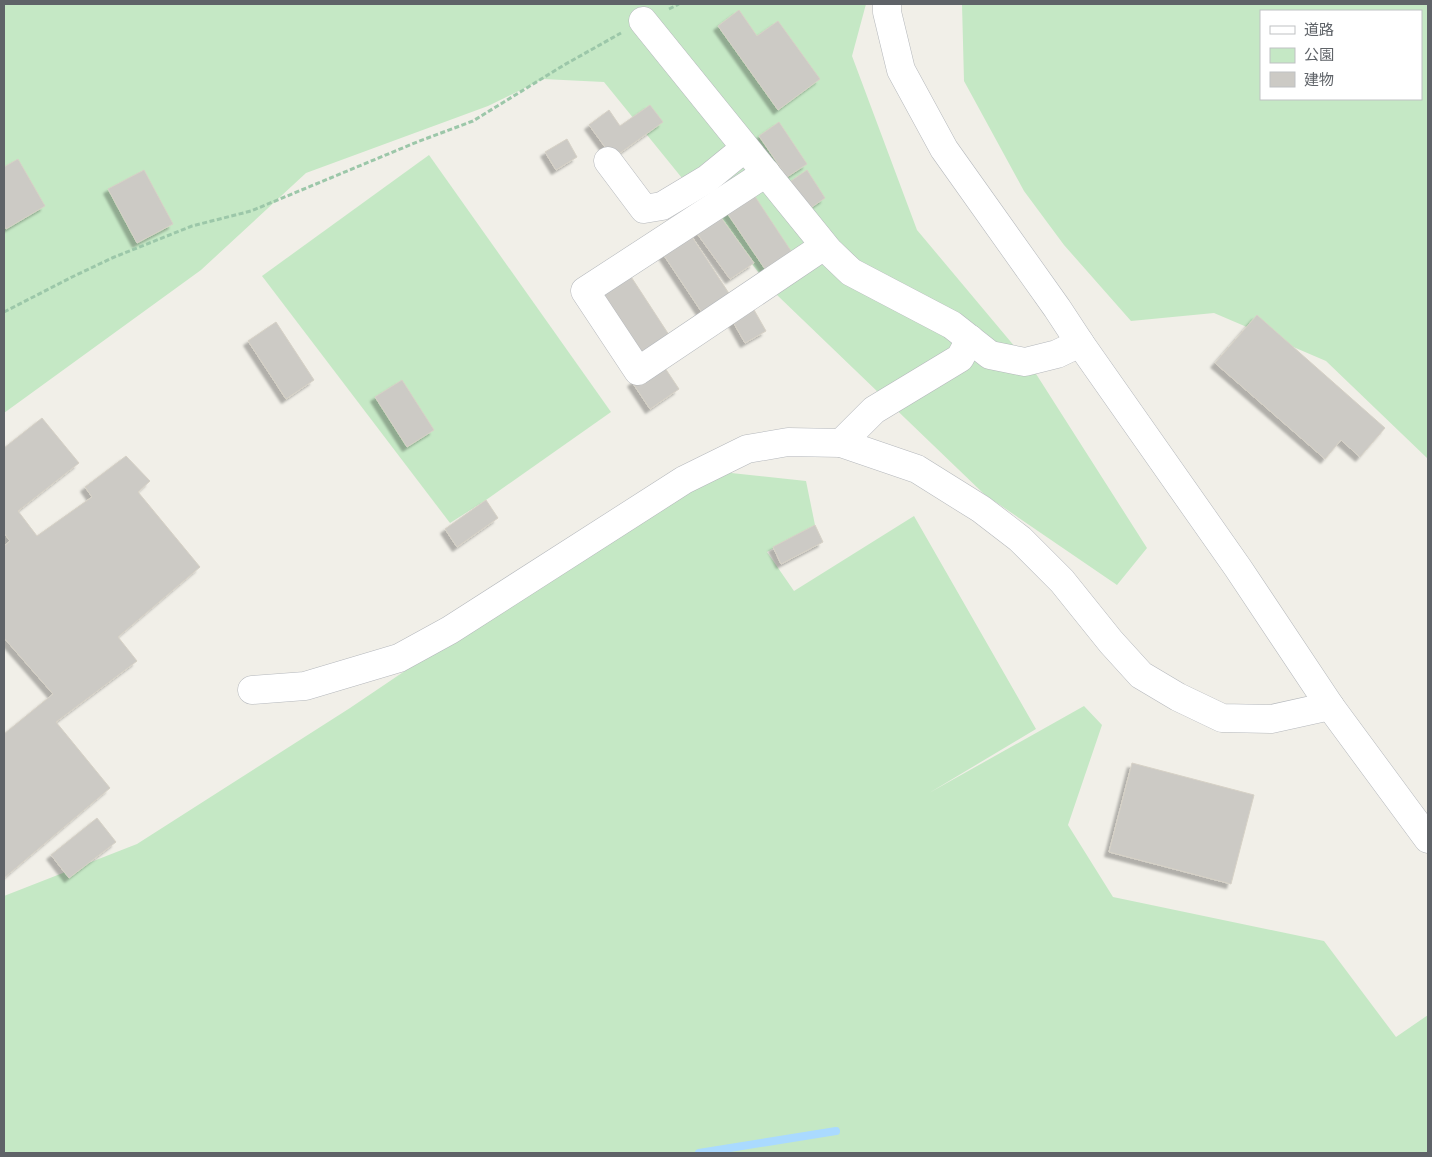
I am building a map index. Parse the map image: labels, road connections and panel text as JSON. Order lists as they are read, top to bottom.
{
  "legend": ["道路", "公園", "建物"]
}
